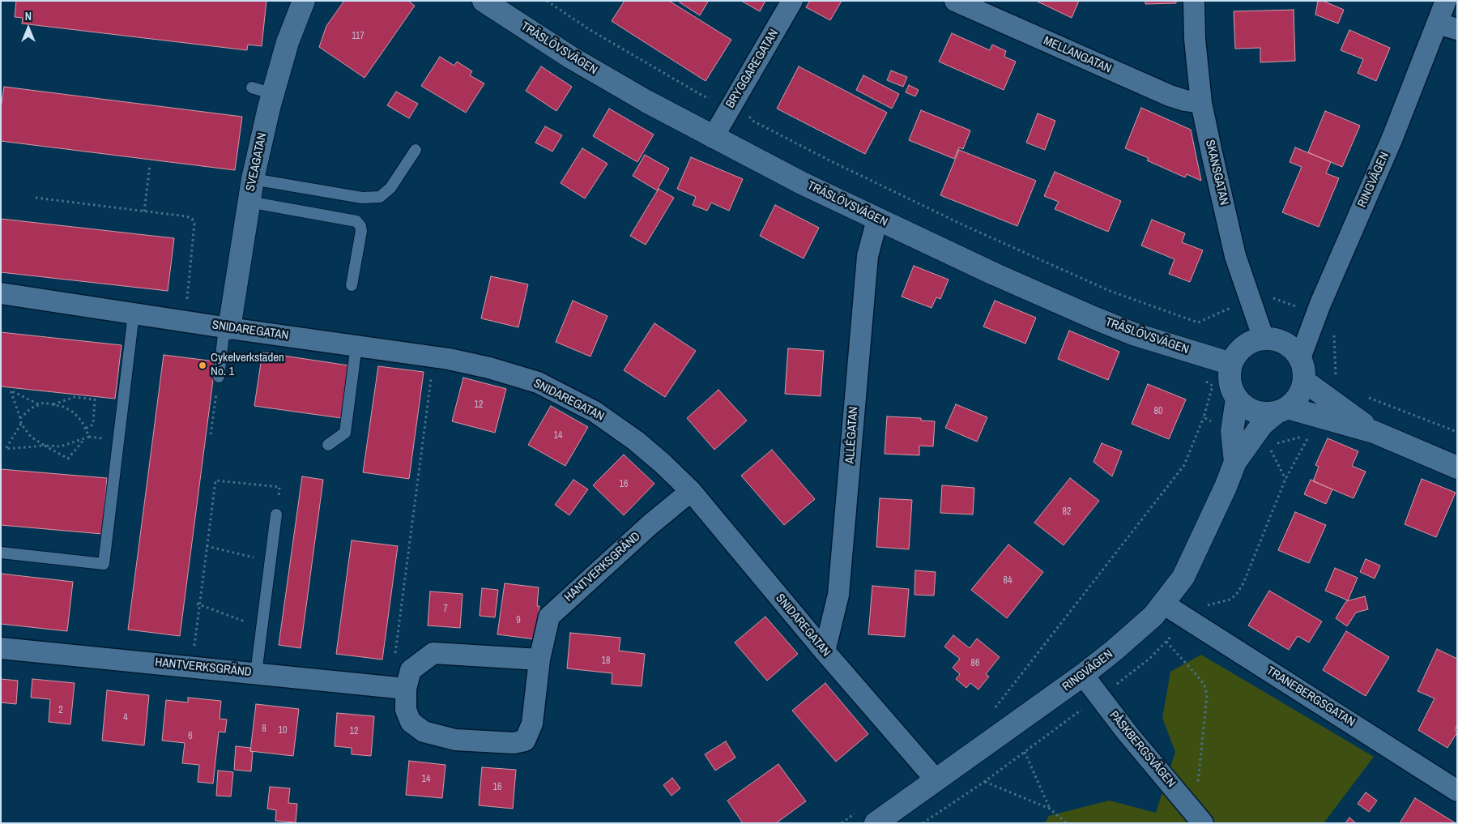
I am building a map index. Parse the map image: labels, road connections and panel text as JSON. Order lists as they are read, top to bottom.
{
  "streets": {
    "street": [
      "TRÄSLÖVSVÄGEN",
      "MELLANGATAN",
      "BRYGGAREGATAN",
      "SVEAGATAN",
      "SKANSGATAN",
      "RINGVÄGEN",
      "SNIDAREGATAN",
      "ALLÉGATAN",
      "HANTVERKSGRÄND",
      "TRANEBERGSGATAN",
      "PÅSKBERGSVÄGEN"
    ]
  },
  "crossings": [
    ["TRÄSLÖVSVÄGEN", "BRYGGAREGATAN"],
    ["TRÄSLÖVSVÄGEN", "SKANSGATAN"],
    ["TRÄSLÖVSVÄGEN", "RINGVÄGEN"],
    ["TRÄSLÖVSVÄGEN", "ALLÉGATAN"],
    ["MELLANGATAN", "SKANSGATAN"],
    ["SVEAGATAN", "SNIDAREGATAN"],
    ["SKANSGATAN", "RINGVÄGEN"],
    ["RINGVÄGEN", "SNIDAREGATAN"],
    ["RINGVÄGEN", "TRANEBERGSGATAN"],
    ["RINGVÄGEN", "PÅSKBERGSVÄGEN"],
    ["SNIDAREGATAN", "ALLÉGATAN"],
    ["SNIDAREGATAN", "HANTVERKSGRÄND"]
  ],
  "places": ["Cykelverkstaden No. 1"],
  "house_numbers": [
    "117",
    "12",
    "80",
    "14",
    "16",
    "82",
    "84",
    "7",
    "9",
    "18",
    "86",
    "2",
    "4",
    "8",
    "10",
    "12",
    "6",
    "14",
    "16"
  ],
  "north": "top"
}
